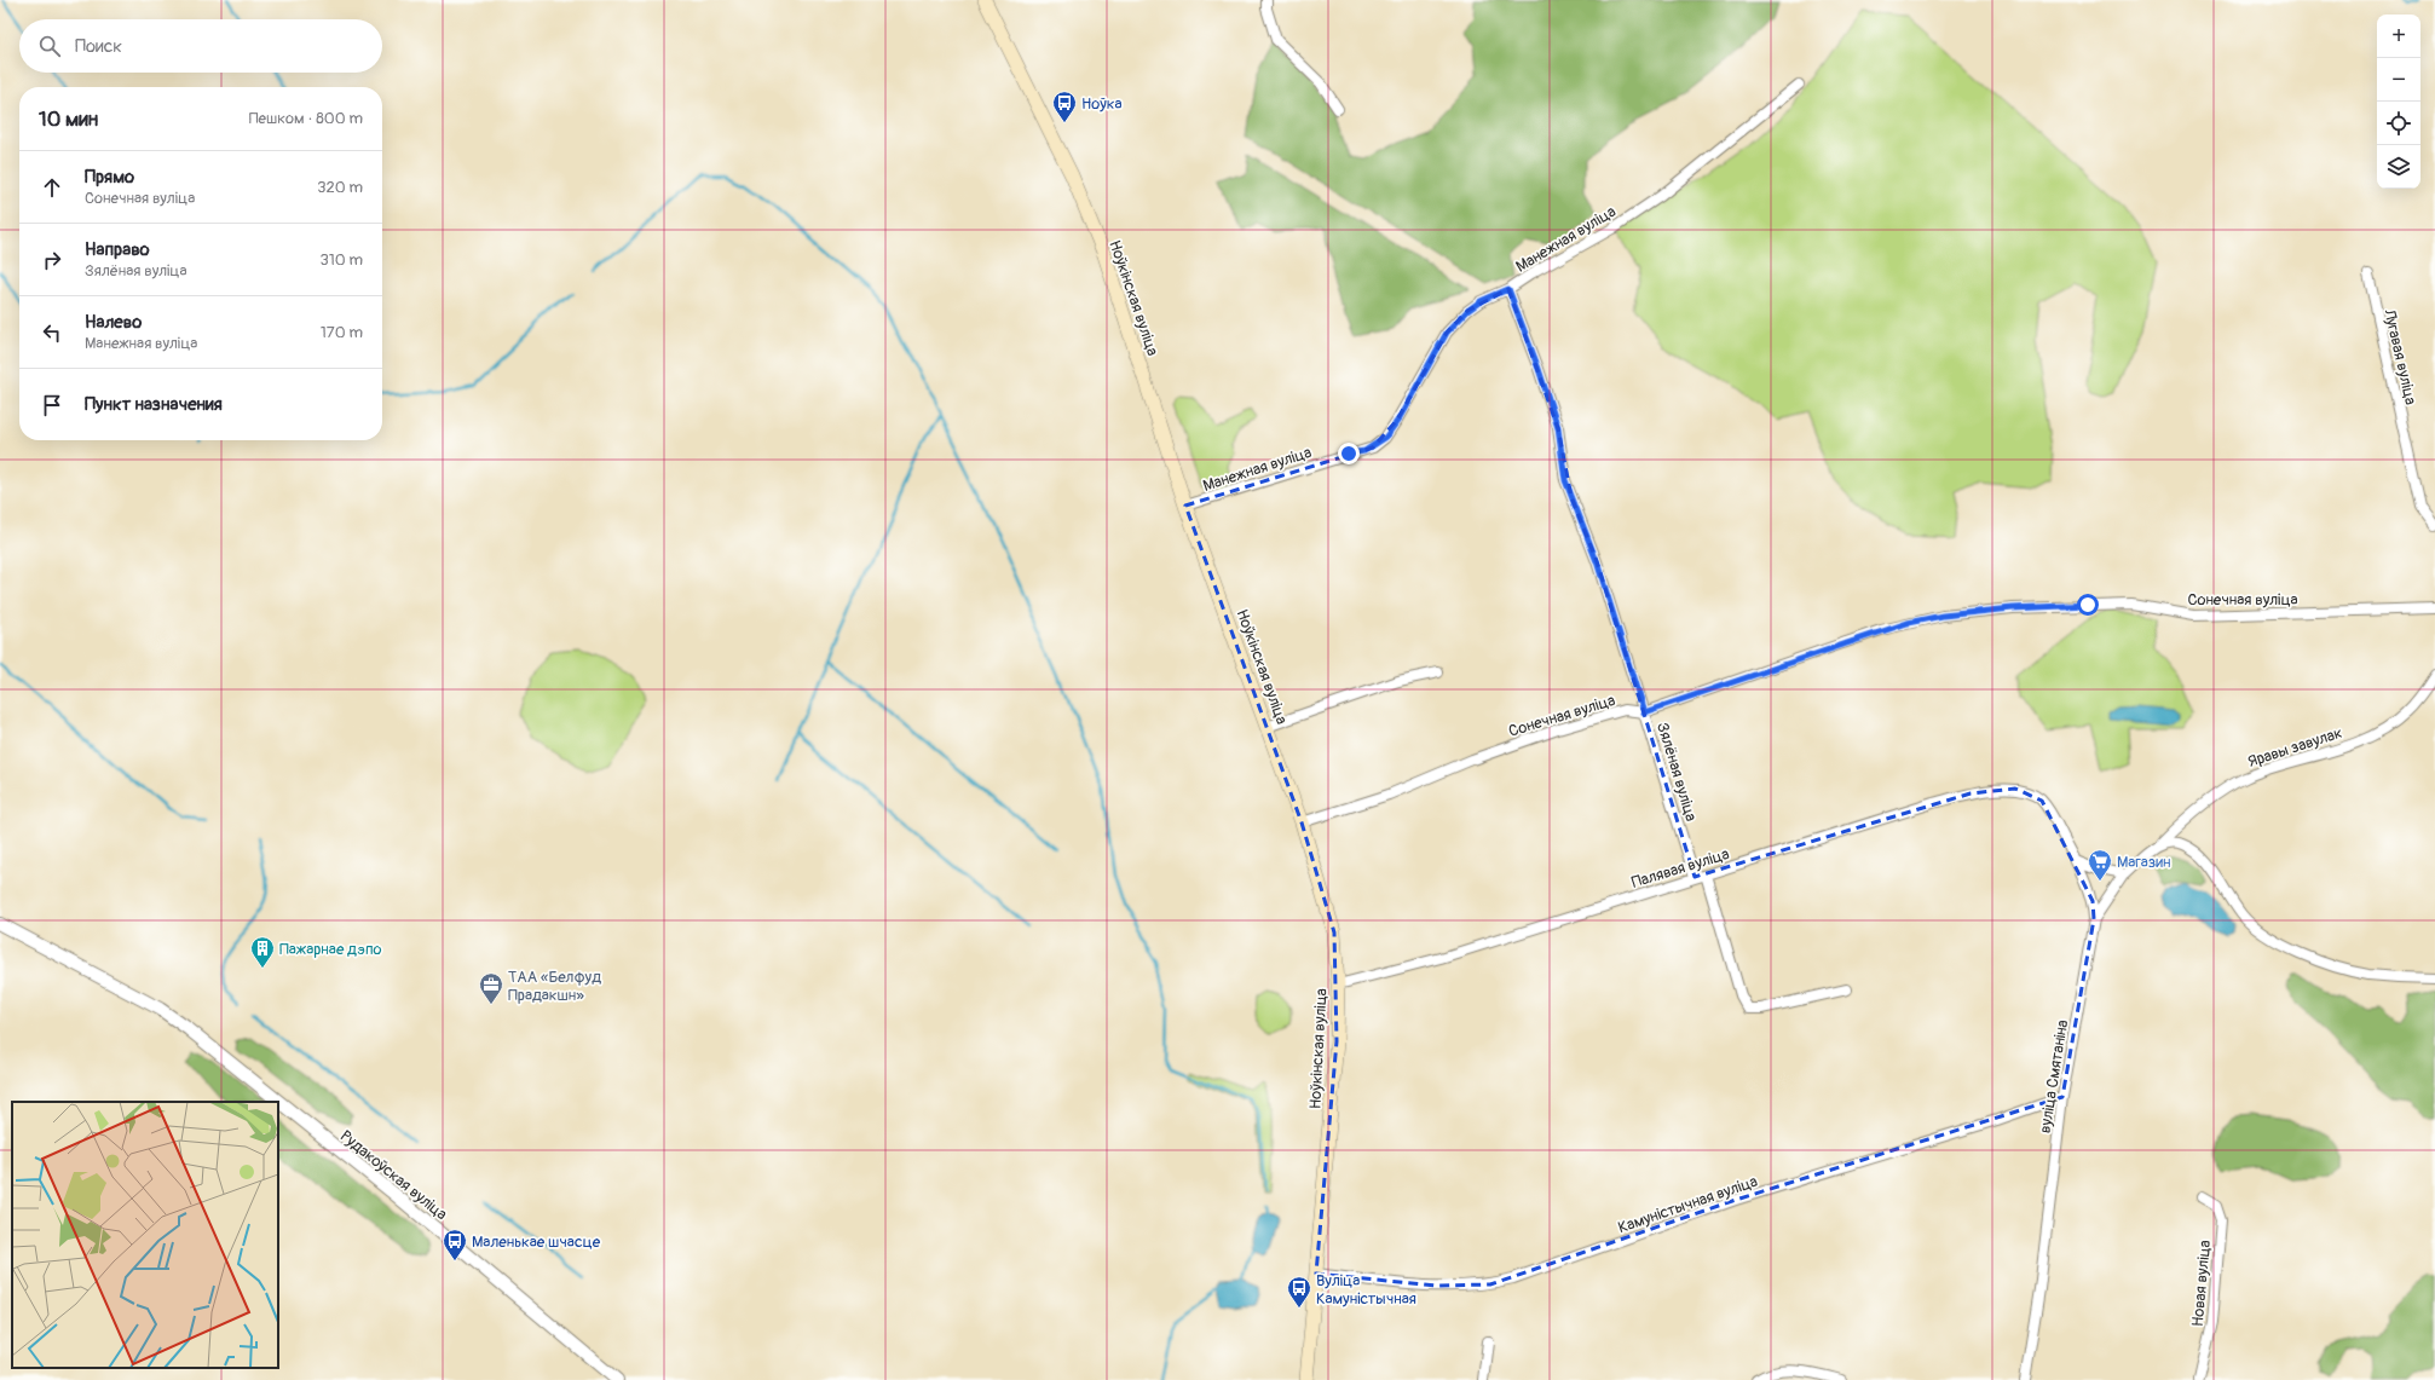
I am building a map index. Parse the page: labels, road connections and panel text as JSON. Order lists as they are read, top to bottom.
{
  "streets": {
    "main road": ["Ноўкінская вуліца"],
    "street": [
      "Манежная вуліца",
      "Лугавая вуліца",
      "Сонечная вуліца",
      "Яравы завулак",
      "Зялёная вуліца",
      "Палявая вуліца",
      "вуліца Смятаніна",
      "Рудакоўская вуліца",
      "Камуністычная вуліца",
      "Новая вуліца"
    ]
  },
  "crossings": [
    ["Манежная вуліца", "Ноўкінская вуліца"],
    ["Манежная вуліца", "Зялёная вуліца"],
    ["Ноўкінская вуліца", "Сонечная вуліца"],
    ["Ноўкінская вуліца", "Палявая вуліца"],
    ["Ноўкінская вуліца", "Камуністычная вуліца"],
    ["Сонечная вуліца", "Зялёная вуліца"],
    ["Яравы завулак", "вуліца Смятаніна"],
    ["Зялёная вуліца", "Палявая вуліца"],
    ["Палявая вуліца", "вуліца Смятаніна"],
    ["вуліца Смятаніна", "Камуністычная вуліца"]
  ],
  "places": {
    "bus stop": ["Ноўка", "Маленькае шчасце", "Вуліца Камуністычная"],
    "supermarket": ["Магазин"],
    "building": ["Пажарнае дэпо"],
    "office": ["ТАА «Белфуд Прадакшн»"]
  },
  "page": {
    "map_buttons": ["+", "−"],
    "search": "Поиск",
    "heading": ["10 мин", "Пешком · 800 m"],
    "list": [
      ["Прямо", "Сонечная вуліца", "320 m"],
      ["Направо", "Зялёная вуліца", "310 m"],
      ["Налево", "Манежная вуліца", "170 m"],
      "Пункт назначения"
    ]
  }
}
